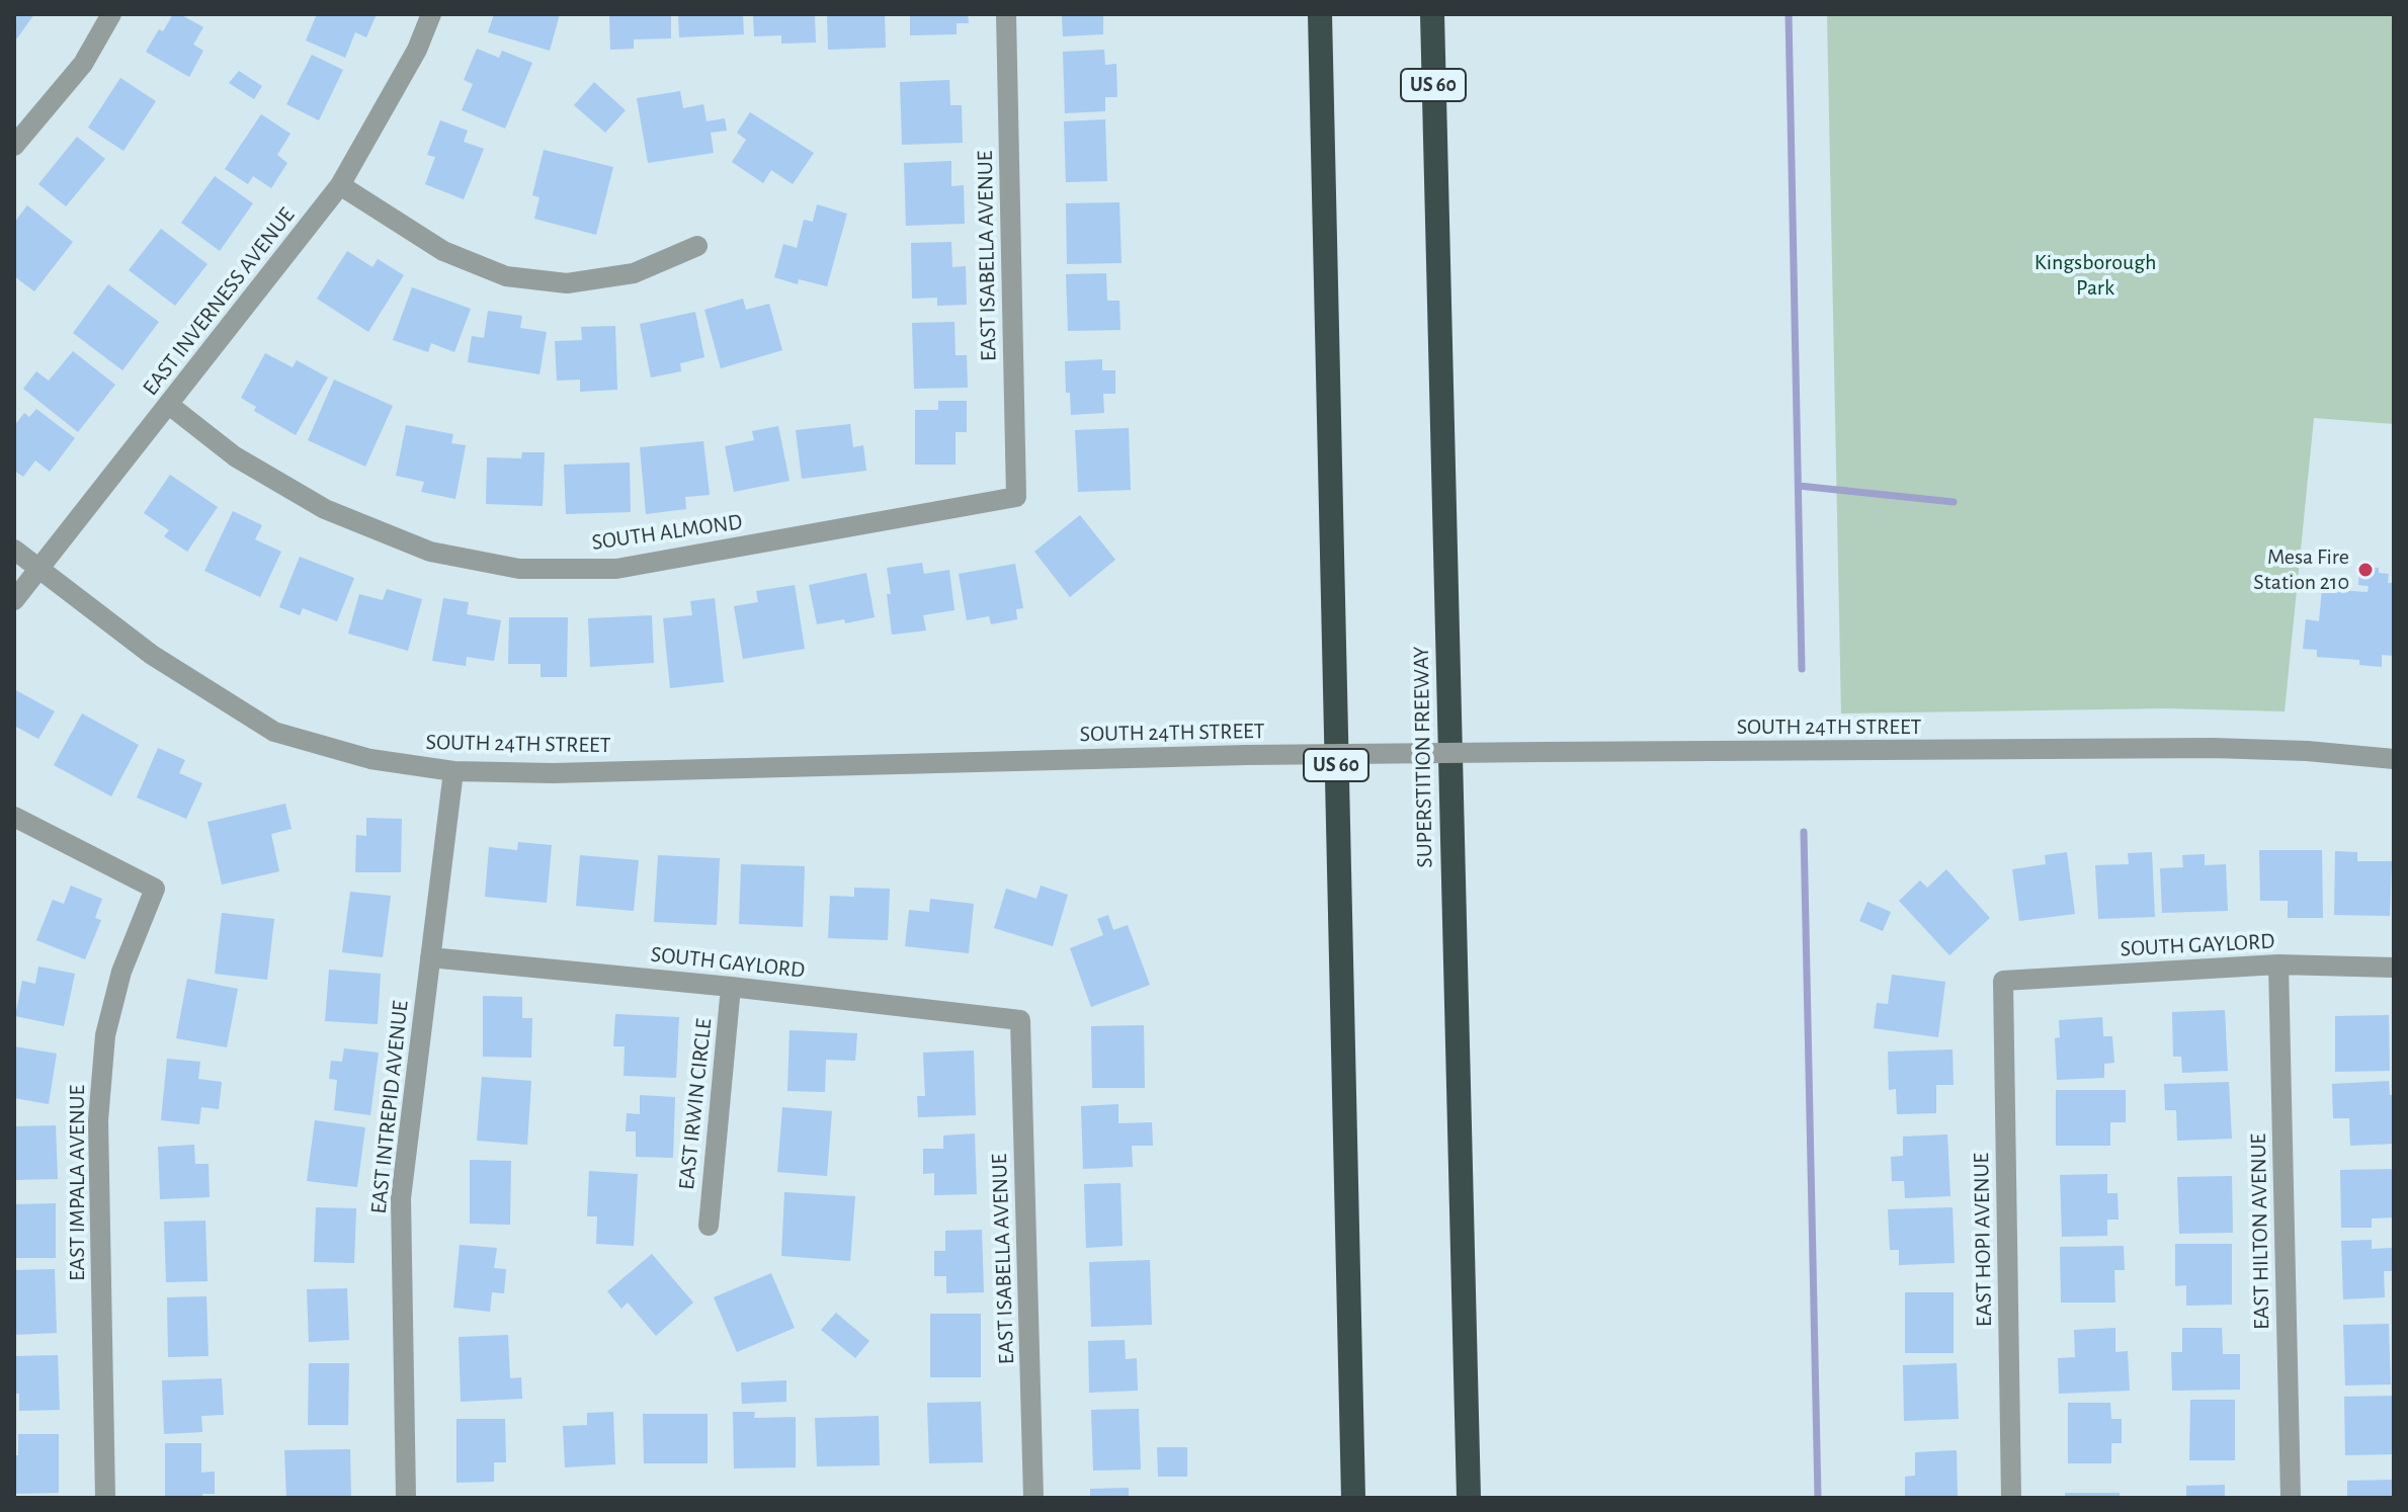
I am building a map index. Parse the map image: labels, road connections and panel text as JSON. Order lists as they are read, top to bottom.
{
  "streets": {
    "highway": ["US 60", "SUPERSTITION FREEWAY"],
    "street": [
      "EAST ISABELLA AVENUE",
      "EAST INVERNESS AVENUE",
      "SOUTH ALMOND",
      "SOUTH 24TH STREET",
      "SOUTH GAYLORD",
      "EAST IRWIN CIRCLE",
      "EAST INTREPID AVENUE",
      "EAST IMPALA AVENUE",
      "EAST HILTON AVENUE",
      "EAST HOPI AVENUE"
    ]
  },
  "crossings": [
    ["EAST ISABELLA AVENUE", "SOUTH ALMOND"],
    ["EAST ISABELLA AVENUE", "SOUTH GAYLORD"],
    ["EAST INVERNESS AVENUE", "SOUTH ALMOND"],
    ["EAST INVERNESS AVENUE", "SOUTH 24TH STREET"],
    ["SOUTH 24TH STREET", "EAST INTREPID AVENUE"],
    ["SOUTH GAYLORD", "EAST IRWIN CIRCLE"],
    ["SOUTH GAYLORD", "EAST INTREPID AVENUE"],
    ["SOUTH GAYLORD", "EAST HILTON AVENUE"],
    ["SOUTH GAYLORD", "EAST HOPI AVENUE"]
  ],
  "parks": ["Kingsborough Park"],
  "places": ["Mesa Fire Station 210"]
}
